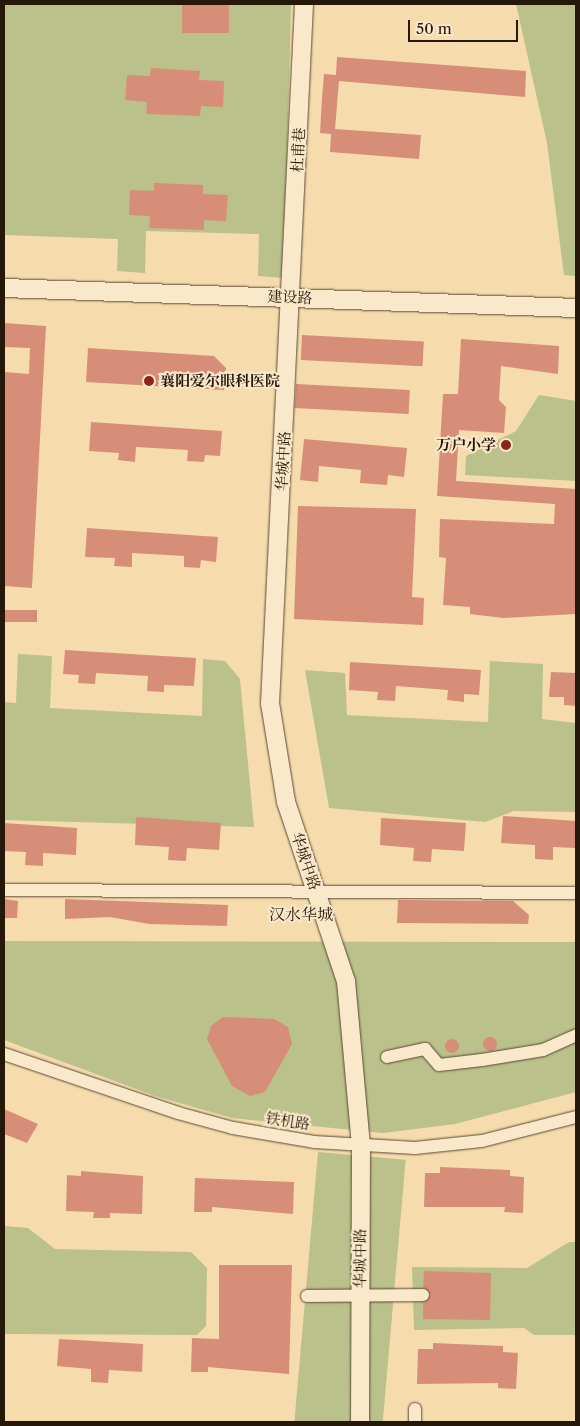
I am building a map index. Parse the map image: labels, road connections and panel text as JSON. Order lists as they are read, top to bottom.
{
  "streets": {
    "street": [
      "杜甫巷",
      "建设路",
      "华城中路",
      "铁机路"
    ]
  },
  "crossings": [
    ["杜甫巷", "建设路"],
    ["杜甫巷", "华城中路"],
    ["建设路", "华城中路"],
    ["华城中路", "铁机路"]
  ],
  "districts": ["汉水华城"],
  "places": ["襄阳爱尔眼科医院", "万户小学"],
  "scale_bar": "50 m"
}
